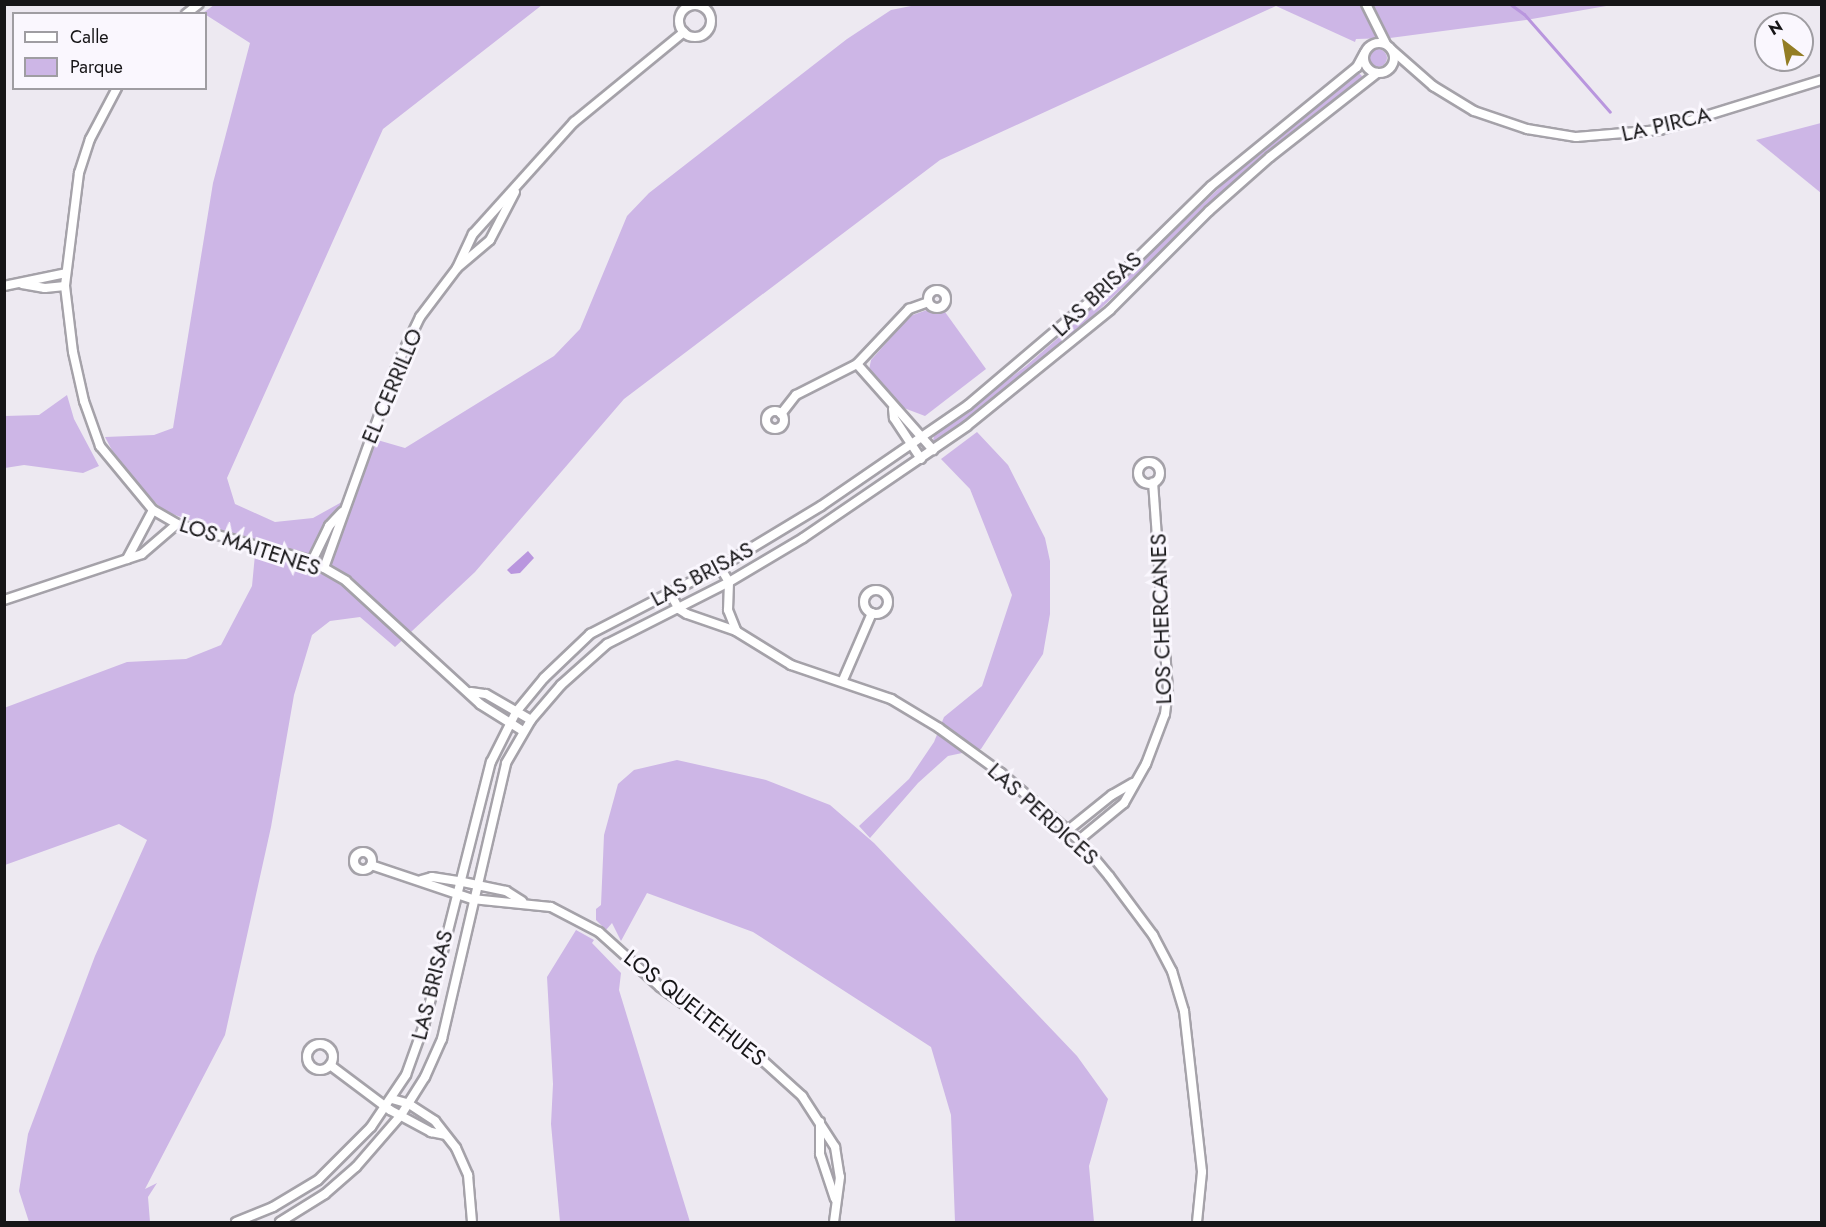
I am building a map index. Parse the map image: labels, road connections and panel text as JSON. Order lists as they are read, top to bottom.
{
  "streets": {
    "street": [
      "LA PIRCA",
      "LAS BRISAS",
      "EL CERRILLO",
      "LOS MAITENES",
      "LOS CHERCANES",
      "LAS PERDICES",
      "LOS QUELTEHUES"
    ]
  },
  "crossings": [
    ["LA PIRCA", "LAS BRISAS"],
    ["LAS BRISAS", "LOS MAITENES"],
    ["LAS BRISAS", "LAS PERDICES"],
    ["LAS BRISAS", "LOS QUELTEHUES"],
    ["EL CERRILLO", "LOS MAITENES"],
    ["LOS CHERCANES", "LAS PERDICES"]
  ],
  "legend": ["Calle", "Parque"],
  "north": "top left"
}
